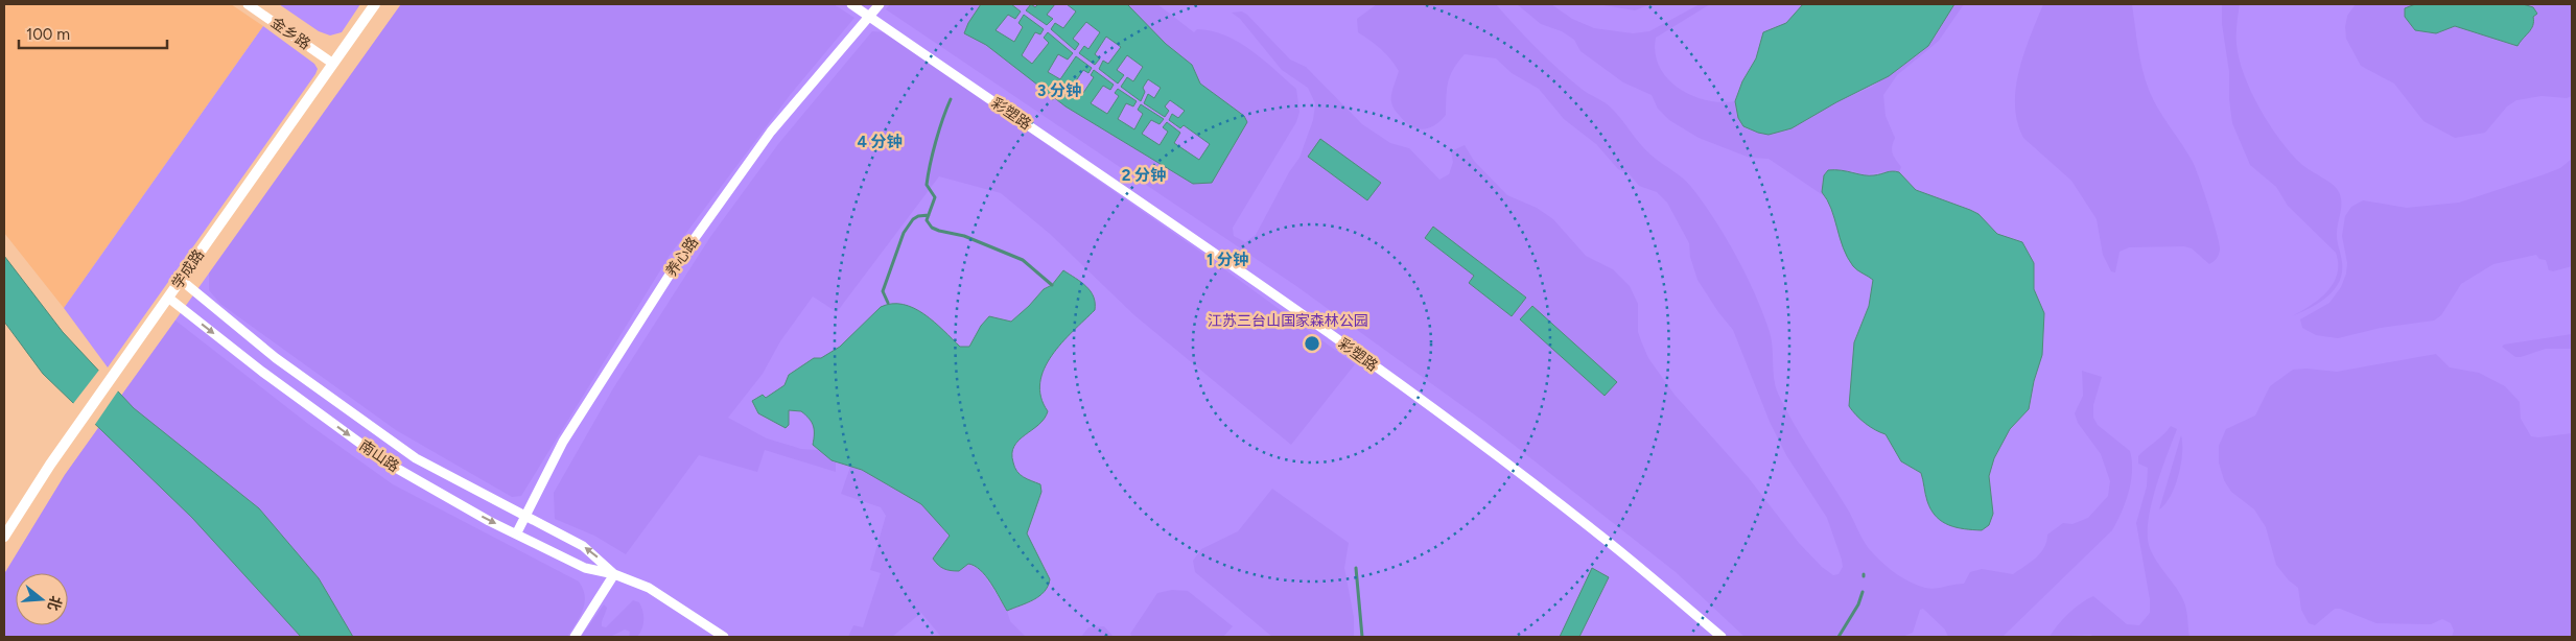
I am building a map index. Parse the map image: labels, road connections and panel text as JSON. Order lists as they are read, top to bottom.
{
  "streets": {
    "street": [
      "金乡路",
      "彩塑路",
      "养心路",
      "学成路",
      "南山路"
    ]
  },
  "crossings": [
    ["金乡路", "学成路"],
    ["彩塑路", "养心路"],
    ["养心路", "南山路"],
    ["学成路", "南山路"]
  ],
  "parks": ["江苏三台山国家森林公园"],
  "scale_bar": "100 m",
  "north": "right",
  "rings": [
    "3 分钟",
    "4 分钟",
    "2 分钟",
    "1 分钟"
  ]
}
